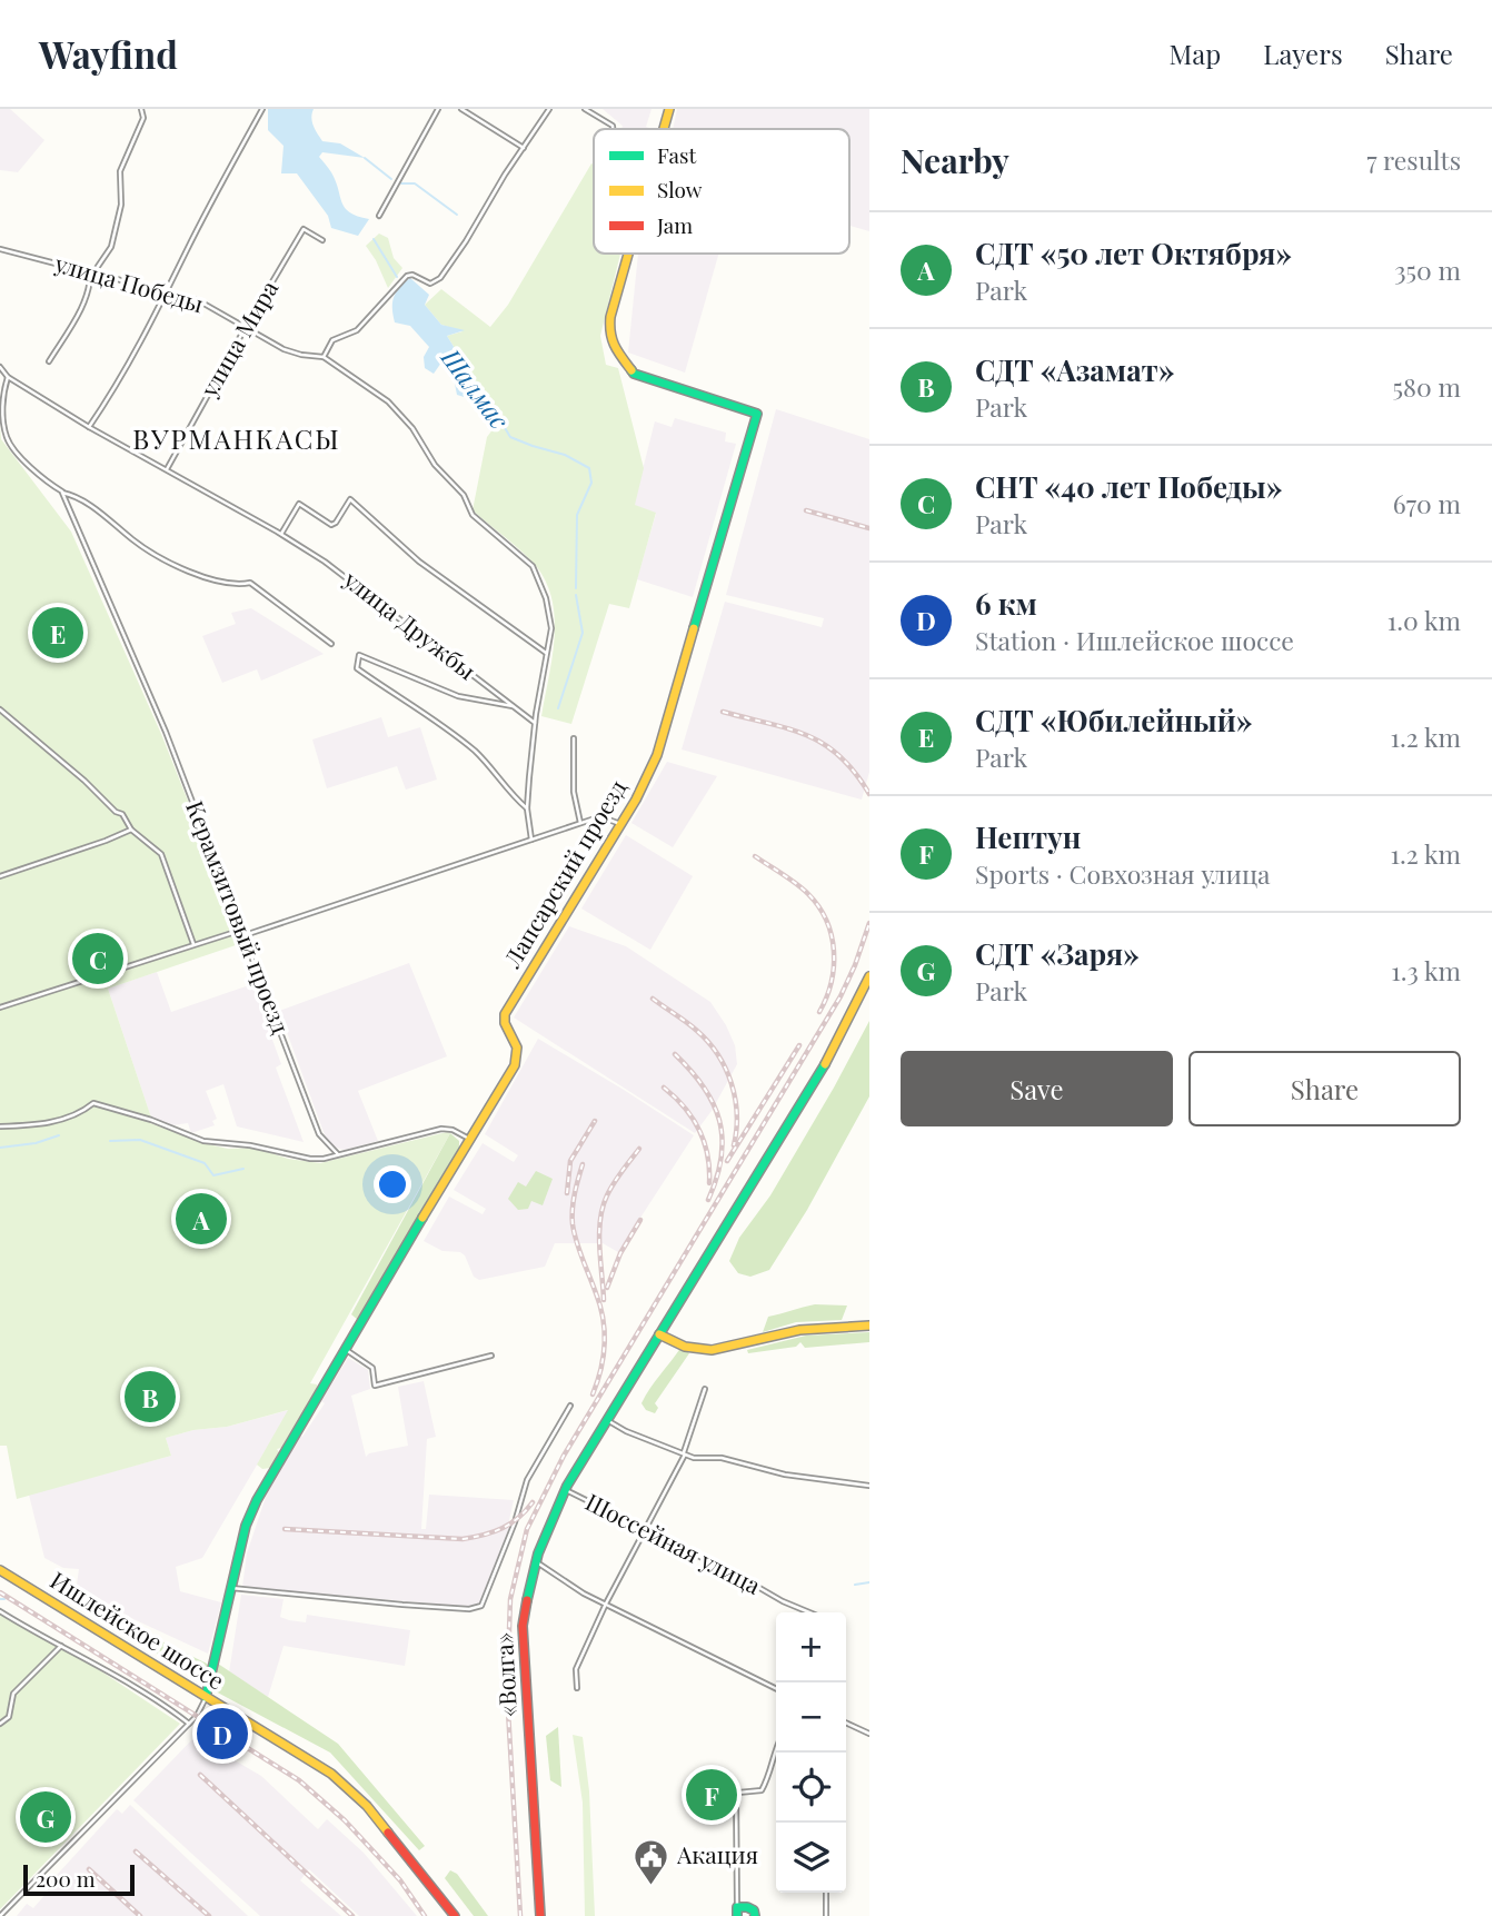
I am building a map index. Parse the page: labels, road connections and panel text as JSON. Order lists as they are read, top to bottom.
{
  "streets": {
    "main road": ["Лапсарский проезд", "Ишлейское шоссе", "«Волга»"],
    "street": [
      "улица Победы",
      "улица Мира",
      "улица Дружбы",
      "Керамзитовый проезд",
      "Шоссейная улица"
    ]
  },
  "crossings": [
    ["улица Победы", "улица Мира"],
    ["улица Победы", "улица Дружбы"],
    ["улица Мира", "улица Дружбы"],
    ["Лапсарский проезд", "Ишлейское шоссе"],
    ["Шоссейная улица", "«Волга»"]
  ],
  "districts": ["ВУРМАНКАСЫ"],
  "water": ["Шалмас"],
  "places": {
    "public building": ["Акация"]
  },
  "legend": ["Fast", "Slow", "Jam"],
  "scale_bar": "200 m",
  "page": {
    "header": "Wayfind",
    "nav": ["Map", "Layers", "Share"],
    "heading": ["Nearby", "7 results"],
    "list": [
      {
        "mark": "A",
        "name": "СДТ «50 лет Октября»",
        "note": "Park",
        "value": "350 m"
      },
      {
        "mark": "B",
        "name": "СДТ «Азамат»",
        "note": "Park",
        "value": "580 m"
      },
      {
        "mark": "C",
        "name": "СНТ «40 лет Победы»",
        "note": "Park",
        "value": "670 m"
      },
      {
        "mark": "D",
        "name": "6 км",
        "note": "Station · Ишлейское шоссе",
        "value": "1.0 km"
      },
      {
        "mark": "E",
        "name": "СДТ «Юбилейный»",
        "note": "Park",
        "value": "1.2 km"
      },
      {
        "mark": "F",
        "name": "Нептун",
        "note": "Sports · Совхозная улица",
        "value": "1.2 km"
      },
      {
        "mark": "G",
        "name": "СДТ «Заря»",
        "note": "Park",
        "value": "1.3 km"
      }
    ],
    "pins": [
      "E",
      "C",
      "A",
      "B",
      "D",
      "F",
      "G"
    ],
    "buttons": ["Save", "Share"],
    "map_buttons": ["+", "−"],
    "scale": "200 m"
  }
}
